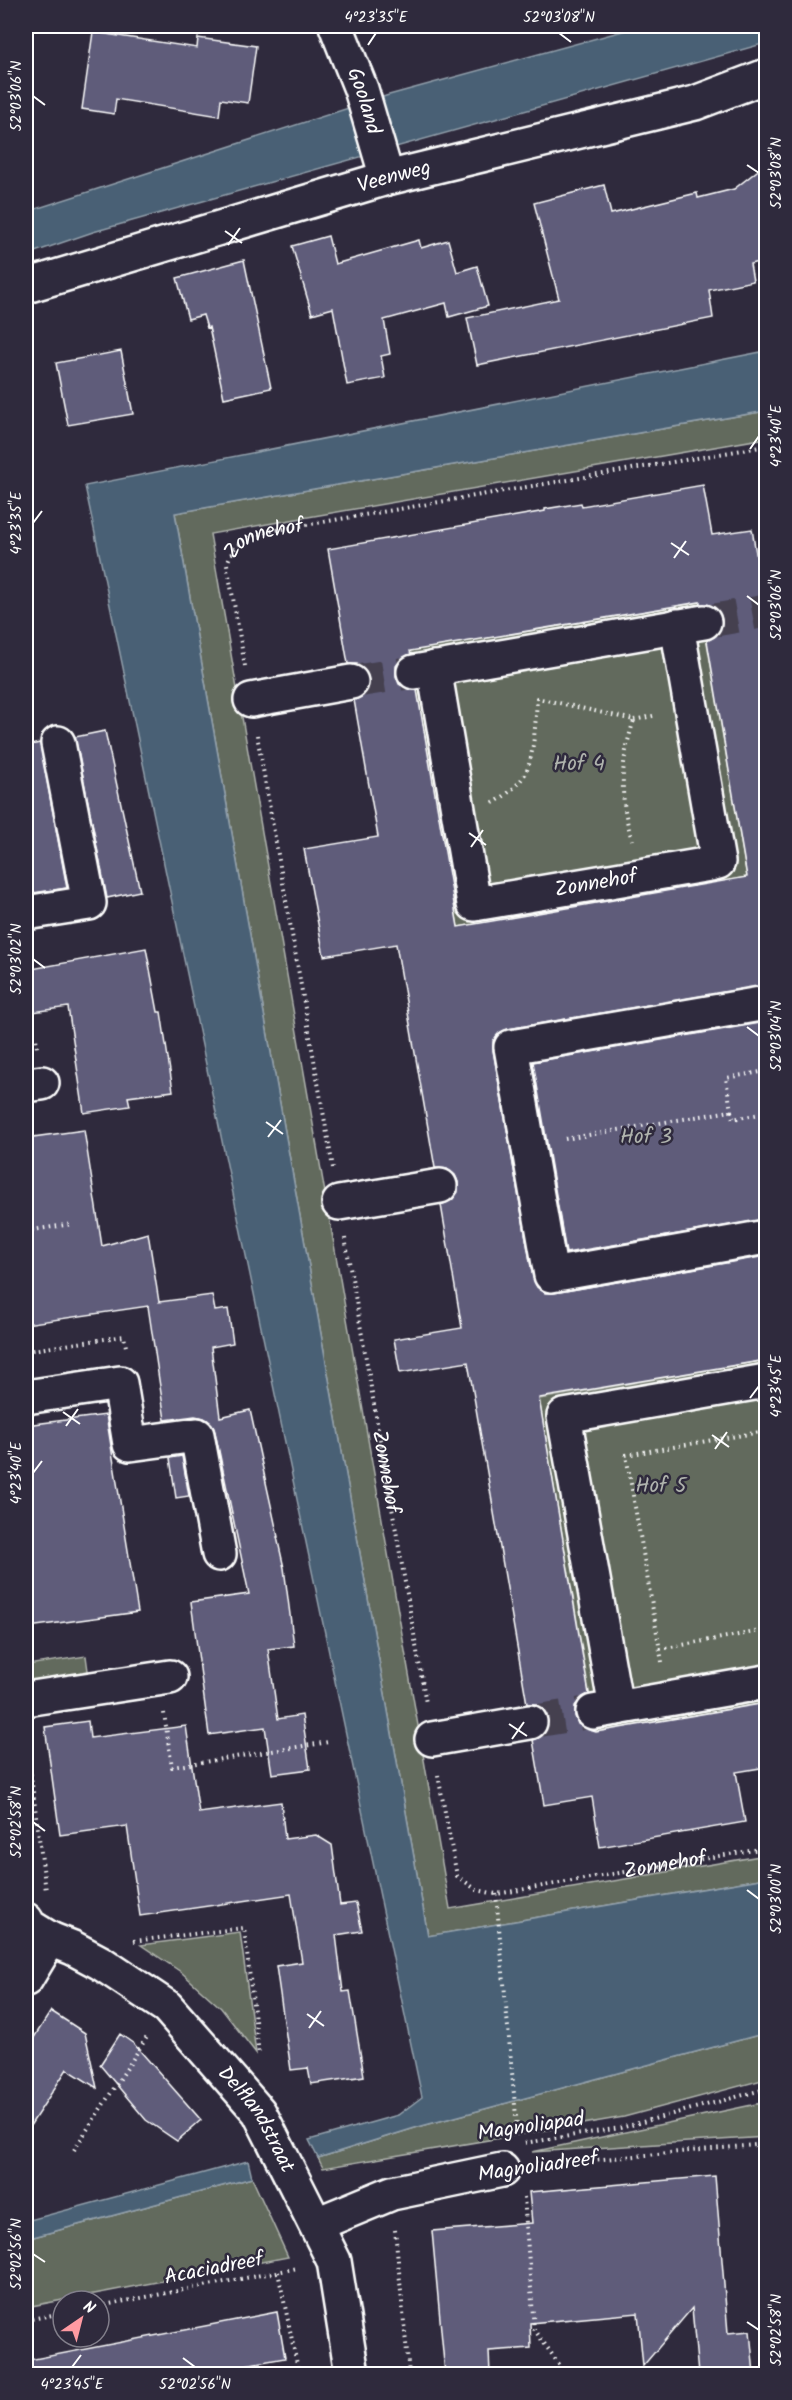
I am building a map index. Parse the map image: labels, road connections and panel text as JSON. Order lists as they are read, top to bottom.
{
  "streets": {
    "street": [
      "Gooland",
      "Veenweg",
      "Zonnehof",
      "Delflandstraat",
      "Magnoliadreef"
    ],
    "path": ["Magnoliapad", "Acaciadreef"]
  },
  "crossings": [
    ["Gooland", "Veenweg"],
    ["Delflandstraat", "Magnoliadreef"],
    ["Delflandstraat", "Acaciadreef"],
    ["Magnoliapad", "Magnoliadreef"]
  ],
  "parks": ["Hof 4", "Hof 3", "Hof 5"],
  "north": "top right",
  "coordinates": [
    "4°23'35\"E",
    "52°03'08\"N",
    "52°03'06\"N",
    "4°23'40\"E",
    "52°03'02\"N",
    "52°03'04\"N",
    "4°23'45\"E",
    "52°02'58\"N",
    "52°03'00\"N",
    "52°02'56\"N"
  ]
}
